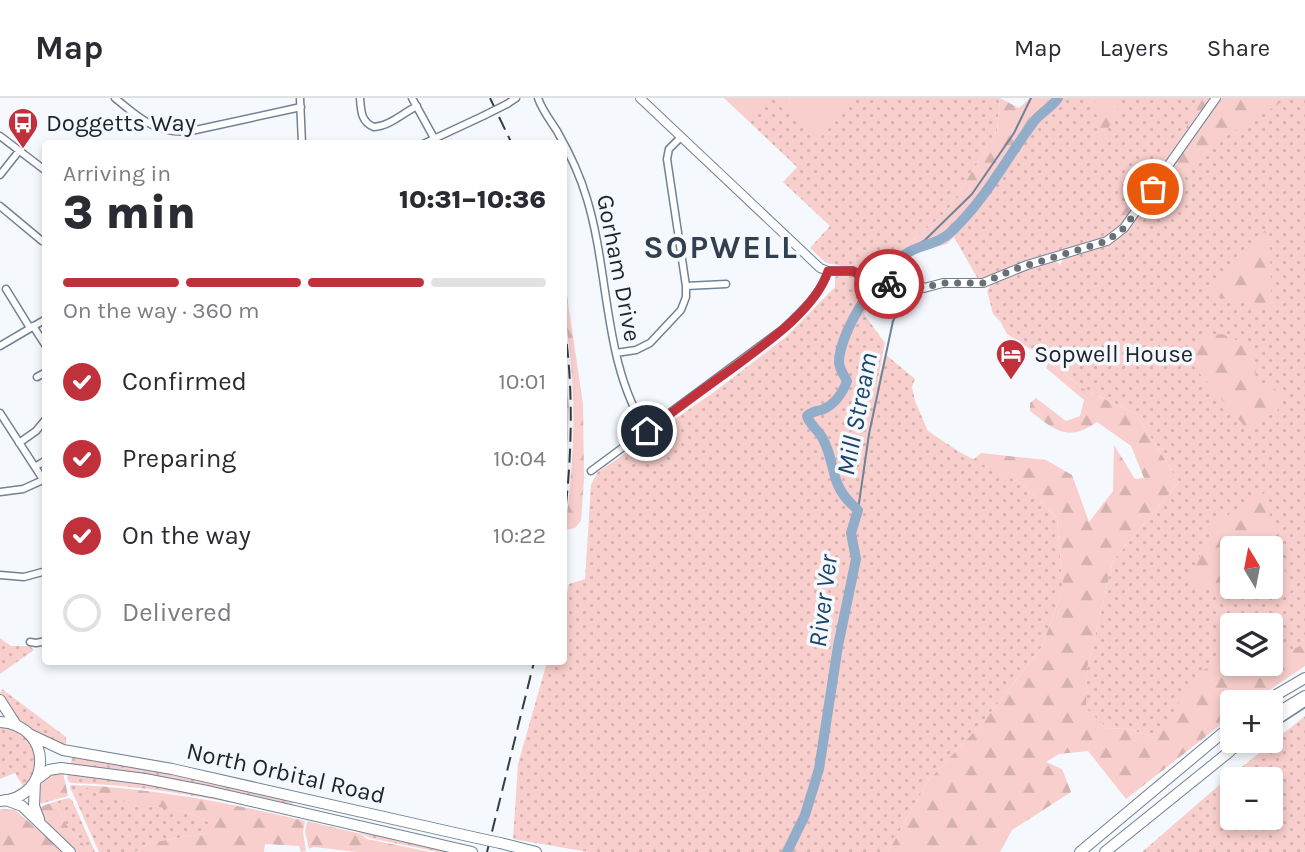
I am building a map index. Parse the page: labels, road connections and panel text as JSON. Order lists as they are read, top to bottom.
{
  "streets": {
    "main road": ["North Orbital Road"],
    "street": ["Gorham Drive"]
  },
  "districts": ["SOPWELL"],
  "water": ["Mill Stream", "River Ver"],
  "places": {
    "bus stop": ["Doggetts Way"],
    "hotel": ["Sopwell House"]
  },
  "north": "top",
  "page": {
    "header": "Map",
    "nav": ["Map", "Layers", "Share"],
    "heading": ["3 min", "Arriving in", "10:31–10:36"],
    "bar": "On the way · 360 m",
    "list": [
      ["Confirmed", "10:01"],
      ["Preparing", "10:04"],
      ["On the way", "10:22"],
      "Delivered"
    ],
    "map_buttons": ["+", "−"]
  }
}
